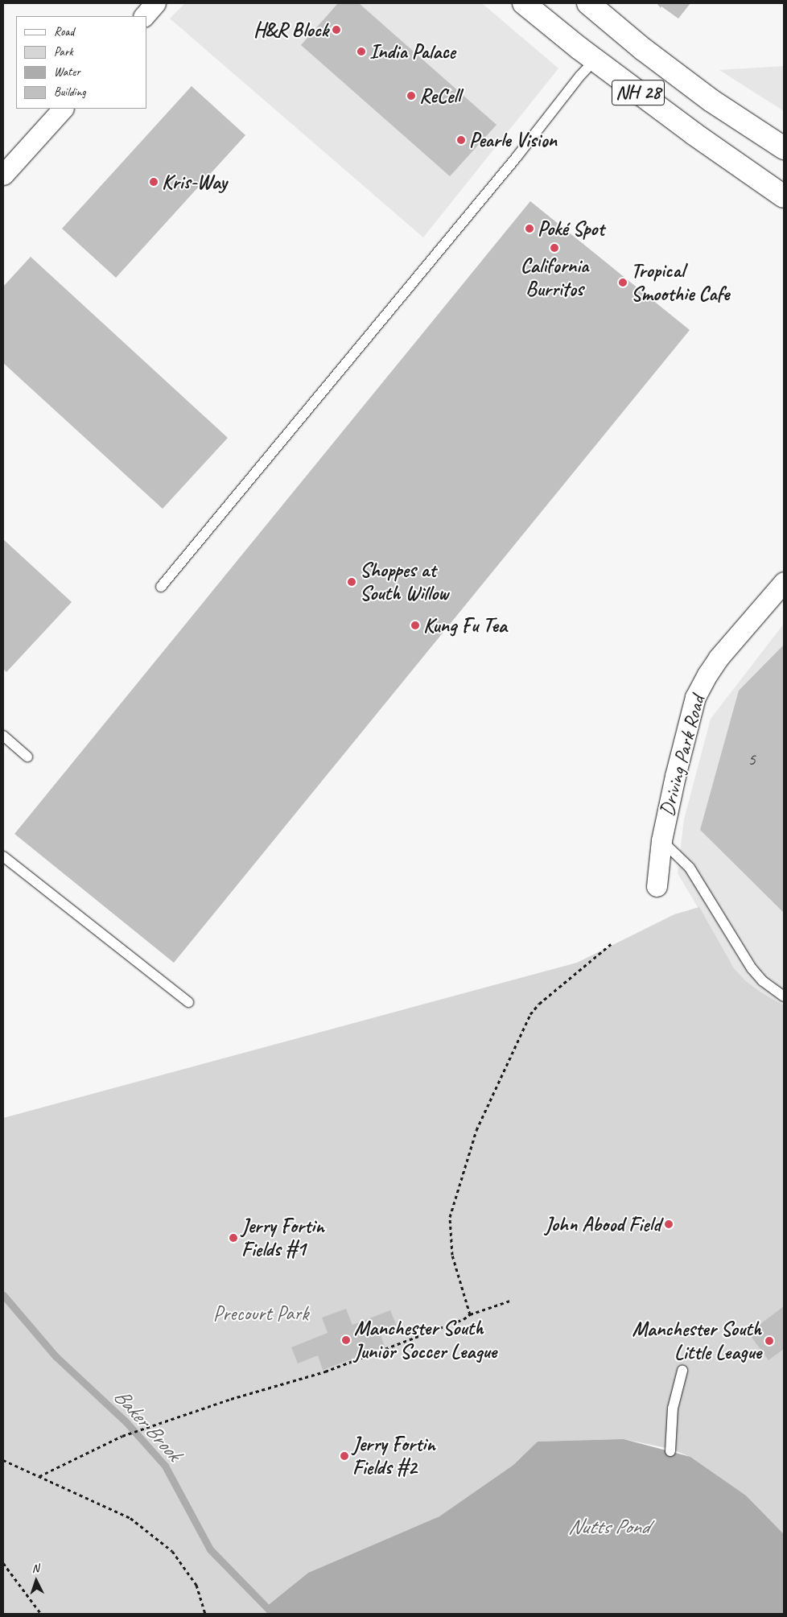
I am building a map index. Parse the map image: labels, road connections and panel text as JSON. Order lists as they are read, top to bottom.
{
  "streets": {
    "main road": ["NH 28"],
    "street": ["Driving Park Road"]
  },
  "water": ["Baker Brook", "Nutts Pond"],
  "parks": ["Precourt Park"],
  "places": [
    "H&R Block",
    "India Palace",
    "ReCell",
    "Pearle Vision",
    "Kris-Way",
    "Poké Spot",
    "California Burritos",
    "Tropical Smoothie Cafe",
    "Shoppes at South Willow",
    "Kung Fu Tea",
    "John Abood Field",
    "Jerry Fortin Fields #1",
    "Manchester South Junior Soccer League",
    "Manchester South Little League",
    "Jerry Fortin Fields #2"
  ],
  "house_numbers": ["5"],
  "legend": [
    "Road",
    "Park",
    "Water",
    "Building"
  ],
  "north": "top"
}
